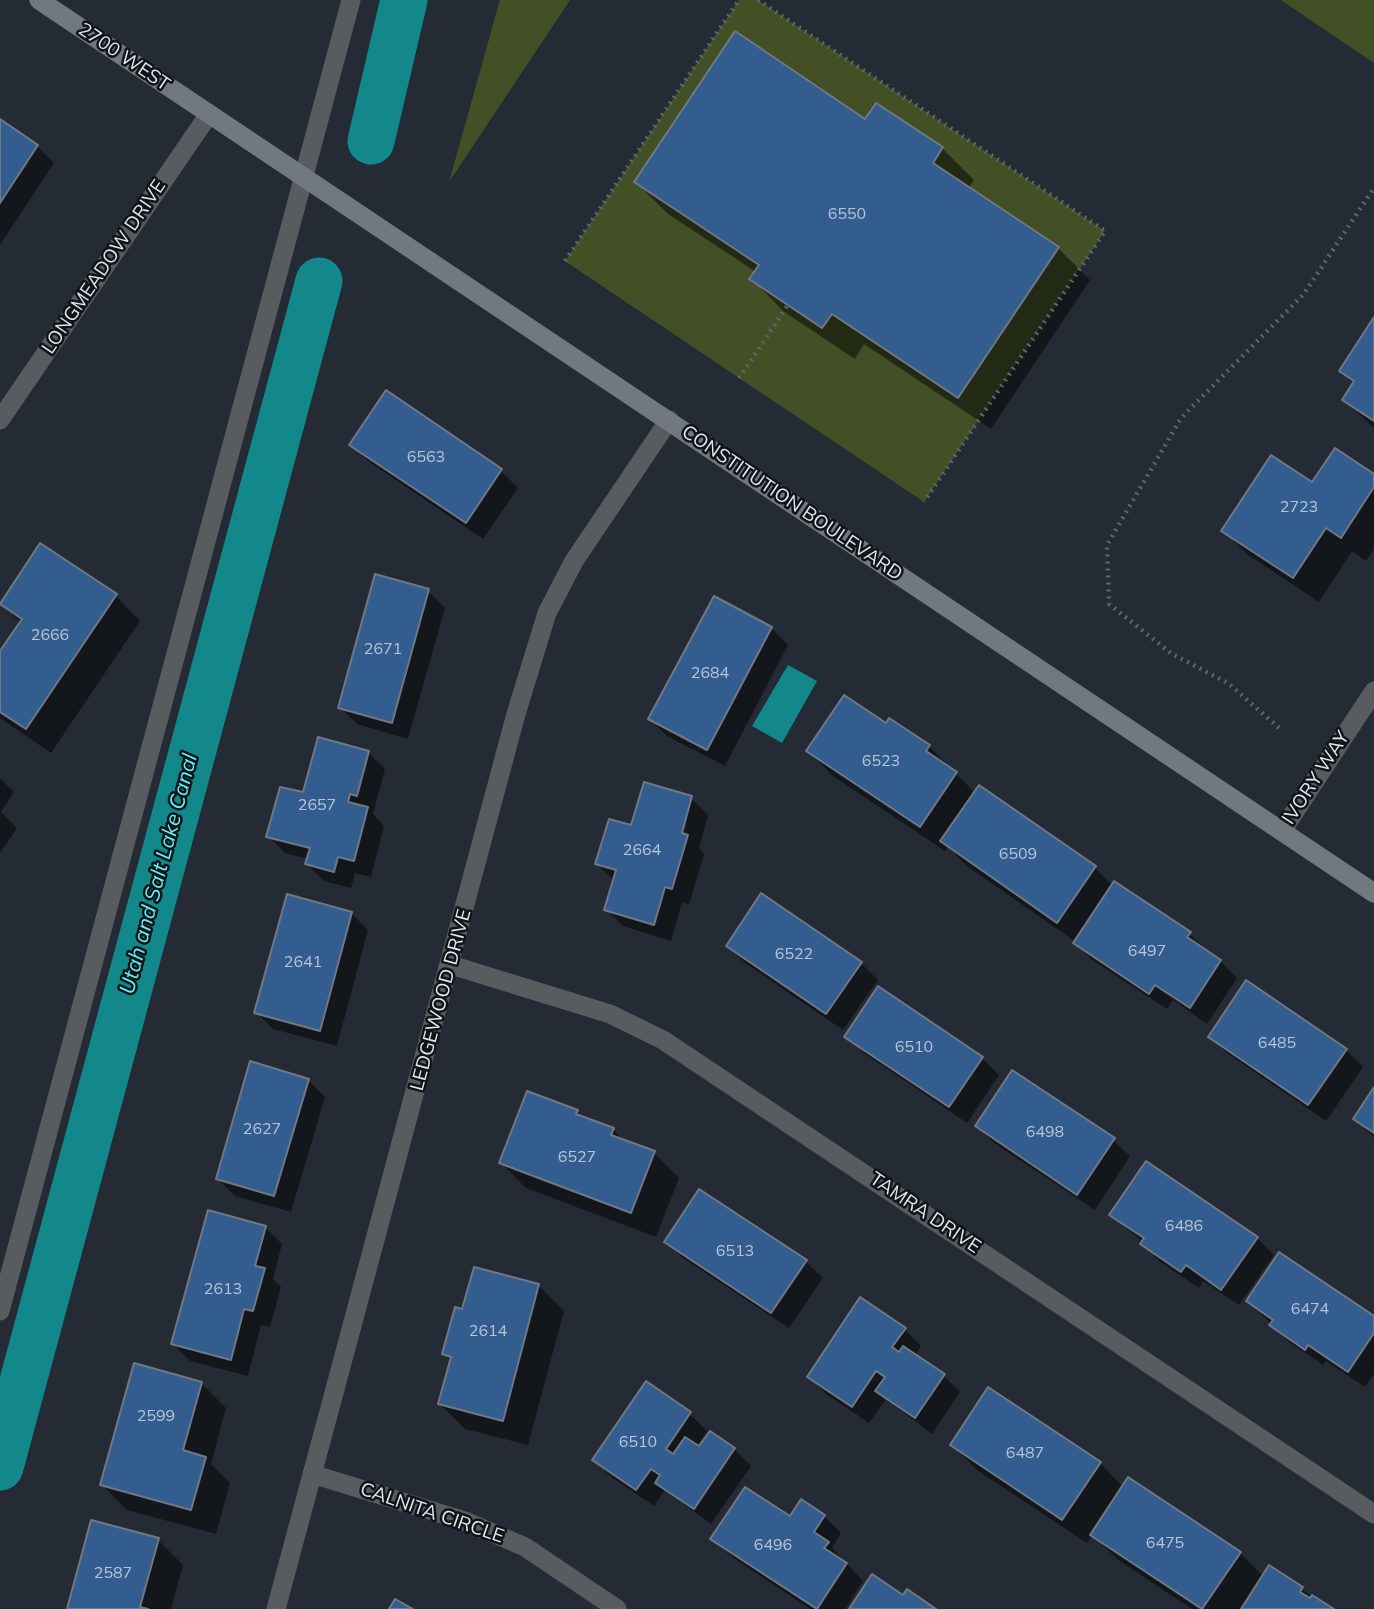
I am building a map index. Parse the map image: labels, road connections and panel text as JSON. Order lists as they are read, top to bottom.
{
  "streets": {
    "main road": ["2700 WEST", "CONSTITUTION BOULEVARD"],
    "street": [
      "LONGMEADOW DRIVE",
      "IVORY WAY",
      "LEDGEWOOD DRIVE",
      "TAMRA DRIVE",
      "CALNITA CIRCLE"
    ]
  },
  "crossings": [
    ["2700 WEST", "LONGMEADOW DRIVE"],
    ["2700 WEST", "CONSTITUTION BOULEVARD"],
    ["LONGMEADOW DRIVE", "CONSTITUTION BOULEVARD"],
    ["CONSTITUTION BOULEVARD", "IVORY WAY"],
    ["CONSTITUTION BOULEVARD", "LEDGEWOOD DRIVE"],
    ["LEDGEWOOD DRIVE", "TAMRA DRIVE"],
    ["LEDGEWOOD DRIVE", "CALNITA CIRCLE"]
  ],
  "water": ["Utah and Salt Lake Canal"],
  "house_numbers": [
    "6550",
    "6563",
    "2723",
    "2666",
    "2671",
    "2684",
    "6523",
    "2657",
    "2664",
    "6509",
    "6497",
    "6522",
    "2641",
    "6485",
    "6510",
    "2627",
    "6498",
    "6527",
    "6486",
    "6513",
    "2613",
    "6474",
    "2614",
    "2599",
    "6510",
    "6487",
    "6475",
    "6496",
    "2587"
  ]
}
